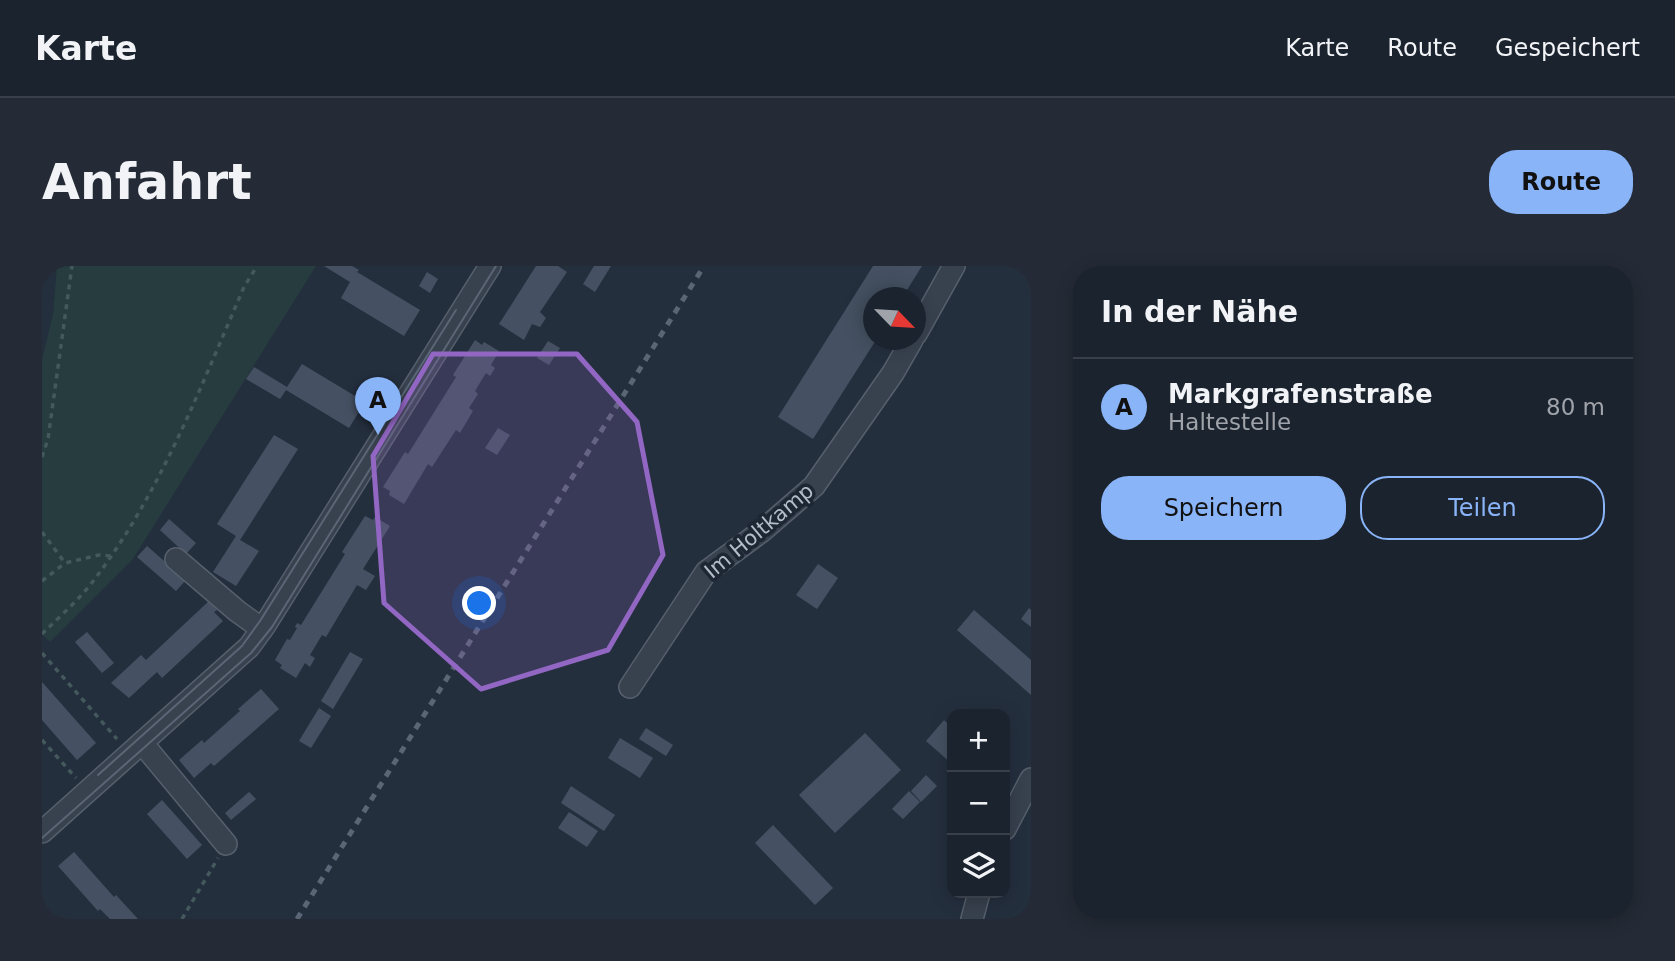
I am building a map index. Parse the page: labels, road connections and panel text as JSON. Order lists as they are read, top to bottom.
{
  "streets": {
    "street": ["Im Holtkamp"]
  },
  "north": "bottom right",
  "page": {
    "header": "Karte",
    "nav": ["Karte", "Route", "Gespeichert"],
    "buttons": [
      "Route",
      ["Speichern", "Teilen"]
    ],
    "title": "Anfahrt",
    "heading": "In der Nähe",
    "list": [
      {
        "mark": "A",
        "name": "Markgrafenstraße",
        "note": "Haltestelle",
        "value": "80 m"
      }
    ],
    "pins": "A",
    "map_buttons": ["+", "−"]
  }
}
